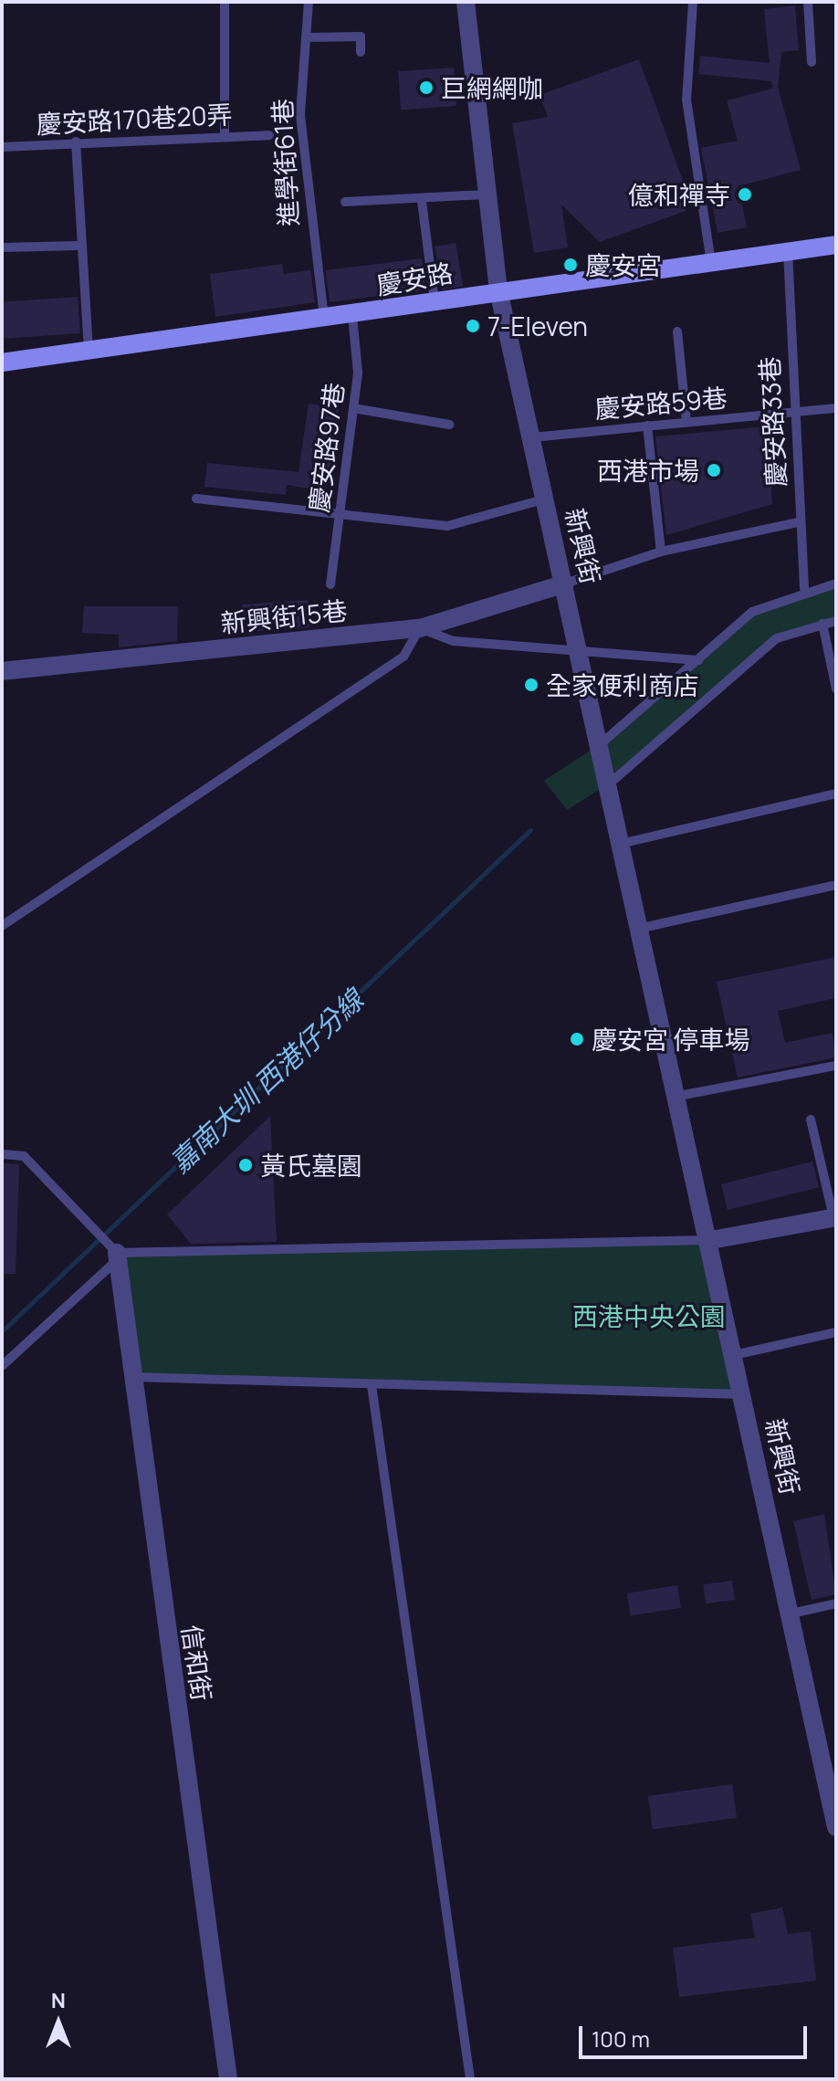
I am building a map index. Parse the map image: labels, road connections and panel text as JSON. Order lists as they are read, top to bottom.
{
  "streets": {
    "main road": ["慶安路"],
    "street": ["新興街", "新興街15巷", "信和街"],
    "lane": [
      "慶安路170巷20弄",
      "進學街61巷",
      "慶安路59巷",
      "慶安路33巷",
      "慶安路97巷"
    ]
  },
  "crossings": [
    ["進學街61巷", "慶安路"],
    ["慶安路", "慶安路33巷"],
    ["慶安路", "慶安路97巷"],
    ["慶安路", "新興街"],
    ["慶安路59巷", "慶安路33巷"],
    ["慶安路59巷", "新興街"],
    ["新興街", "新興街15巷"]
  ],
  "water": ["嘉南大圳 西港仔分線"],
  "parks": ["西港中央公園"],
  "places": [
    "巨網網咖",
    "億和禪寺",
    "慶安宮",
    "7-Eleven",
    "西港市場",
    "全家便利商店",
    "慶安宮 停車場",
    "黃氏墓園"
  ],
  "scale_bar": "100 m",
  "north": "top"
}
